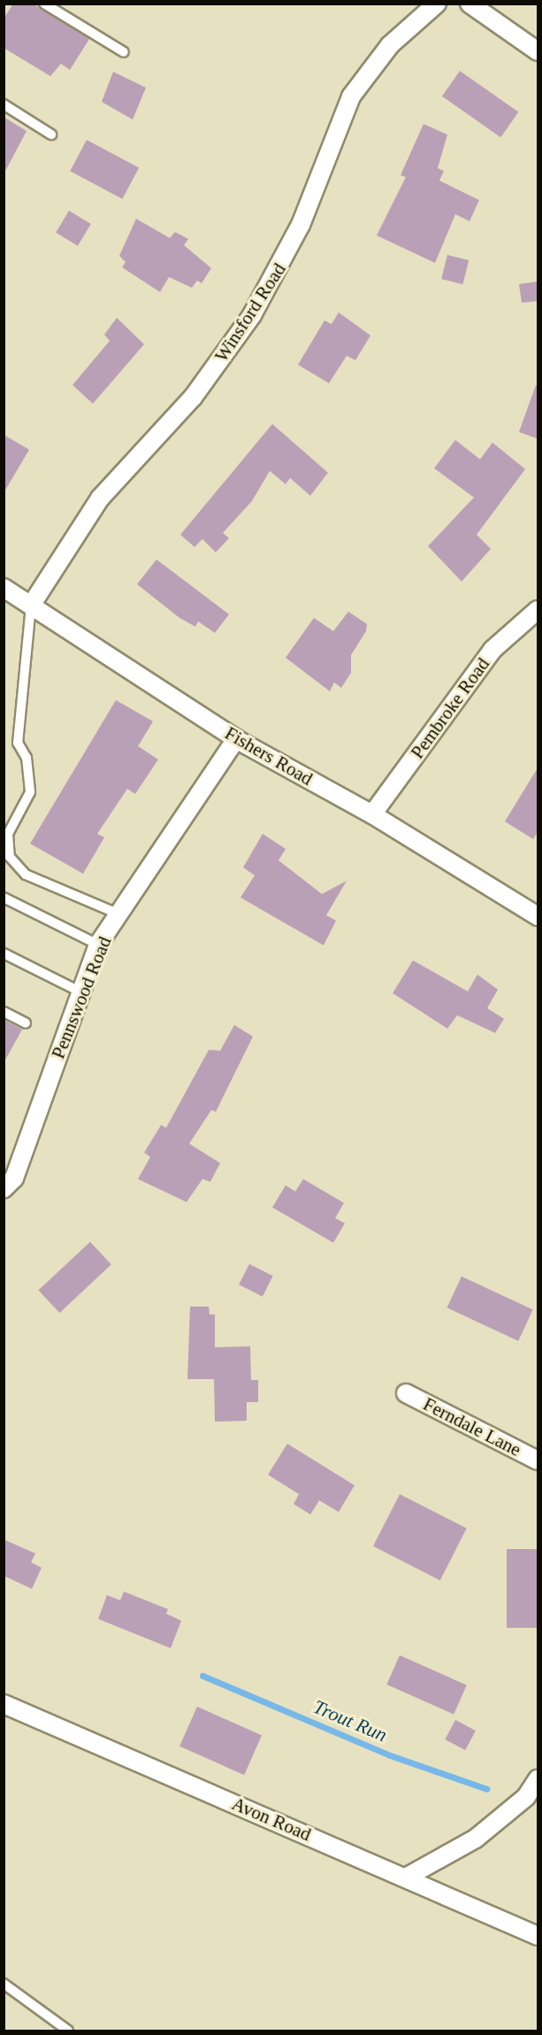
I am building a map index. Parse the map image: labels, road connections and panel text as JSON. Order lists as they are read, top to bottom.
{
  "streets": {
    "street": [
      "Winsford Road",
      "Pembroke Road",
      "Fishers Road",
      "Pennswood Road",
      "Ferndale Lane",
      "Avon Road"
    ]
  },
  "crossings": [
    ["Winsford Road", "Fishers Road"],
    ["Pembroke Road", "Fishers Road"],
    ["Fishers Road", "Pennswood Road"]
  ],
  "water": ["Trout Run"]
}
